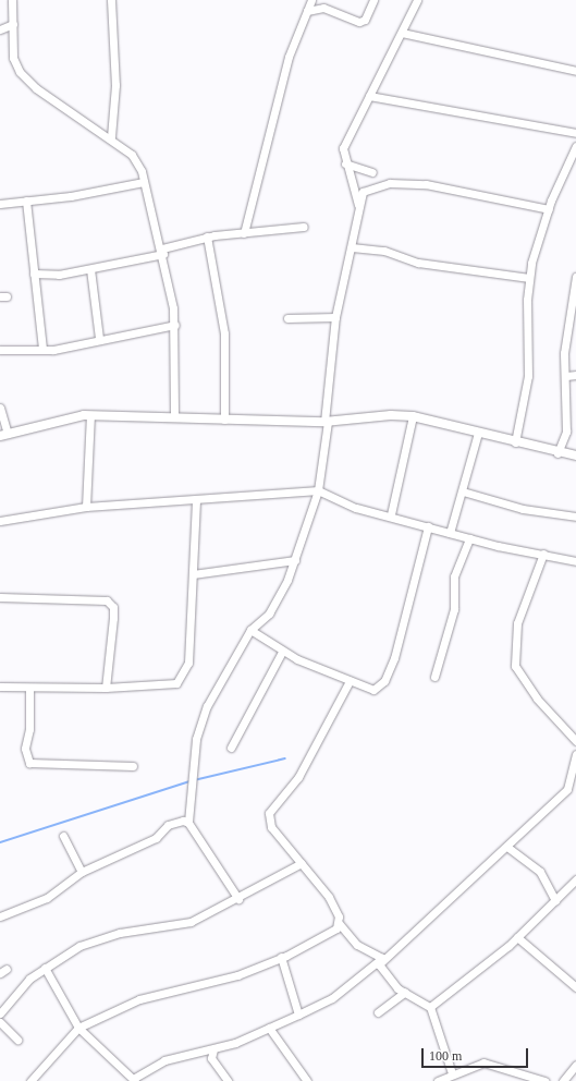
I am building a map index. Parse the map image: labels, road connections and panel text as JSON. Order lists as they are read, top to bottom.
{
  "scale_bar": "100 m"
}
